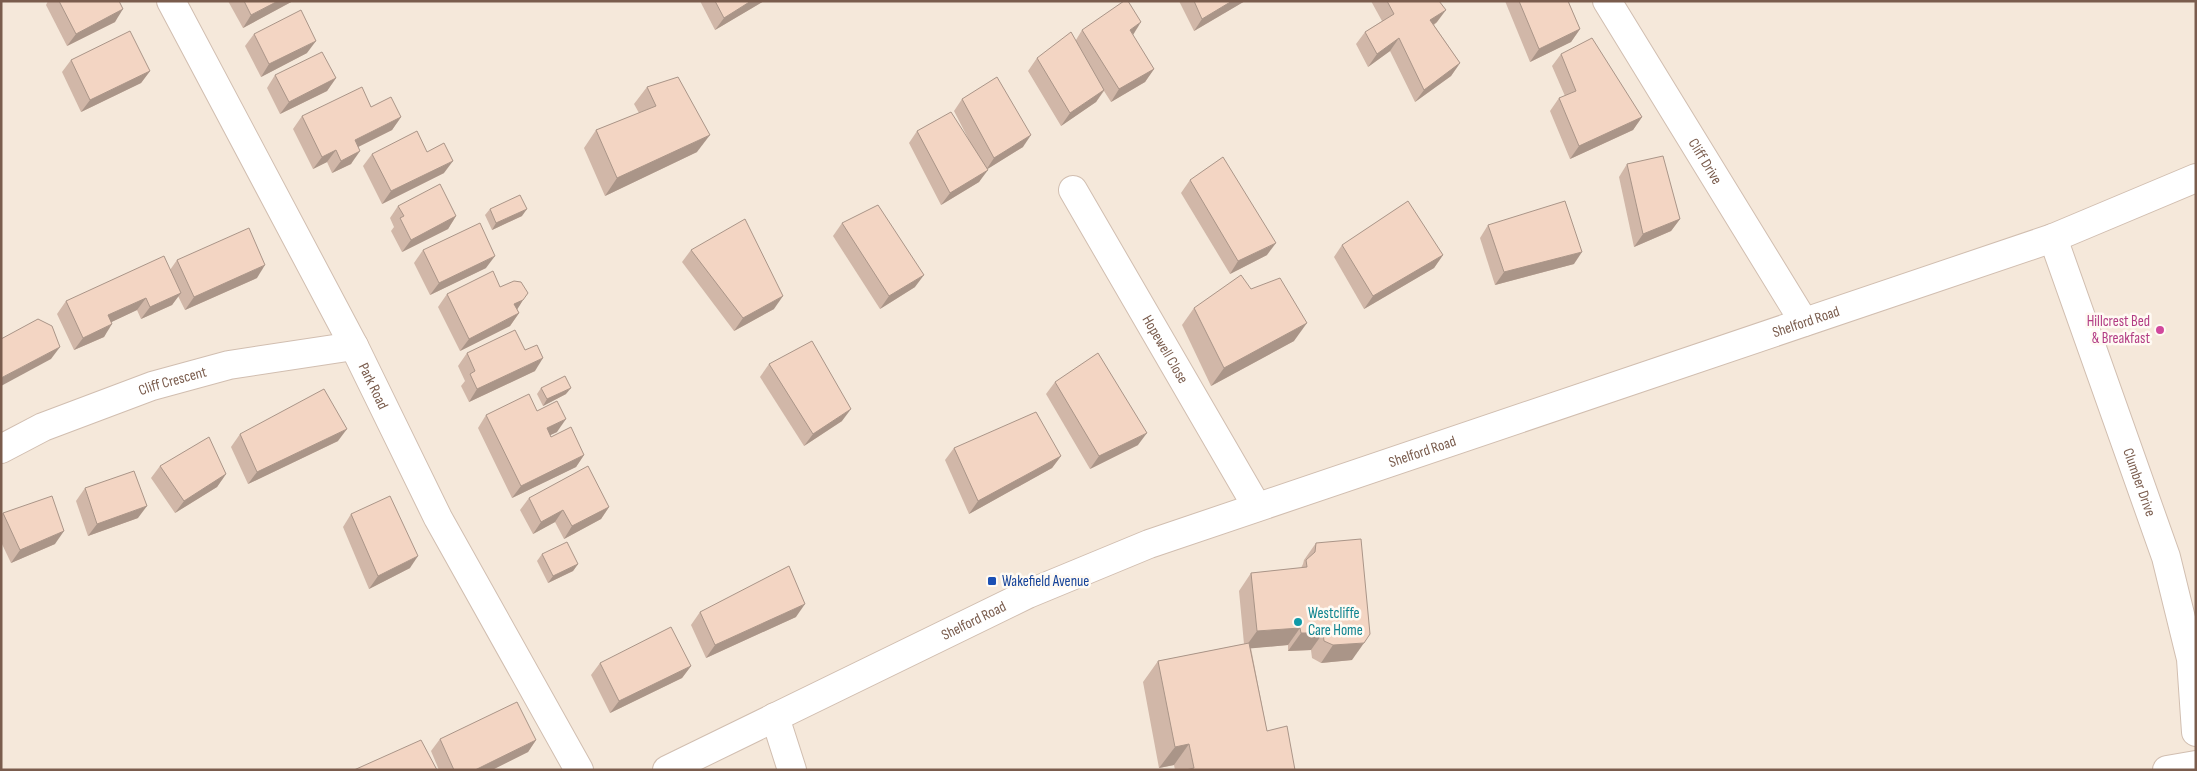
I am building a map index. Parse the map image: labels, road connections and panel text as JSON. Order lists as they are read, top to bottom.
{
  "streets": {
    "street": [
      "Cliff Drive",
      "Shelford Road",
      "Hopewell Close",
      "Cliff Crescent",
      "Park Road",
      "Clumber Drive"
    ]
  },
  "crossings": [
    ["Cliff Drive", "Shelford Road"],
    ["Shelford Road", "Hopewell Close"],
    ["Shelford Road", "Clumber Drive"],
    ["Cliff Crescent", "Park Road"]
  ],
  "places": {
    "other": ["Hillcrest Bed & Breakfast", "Westcliffe Care Home"],
    "transit": ["Wakefield Avenue"]
  }
}
